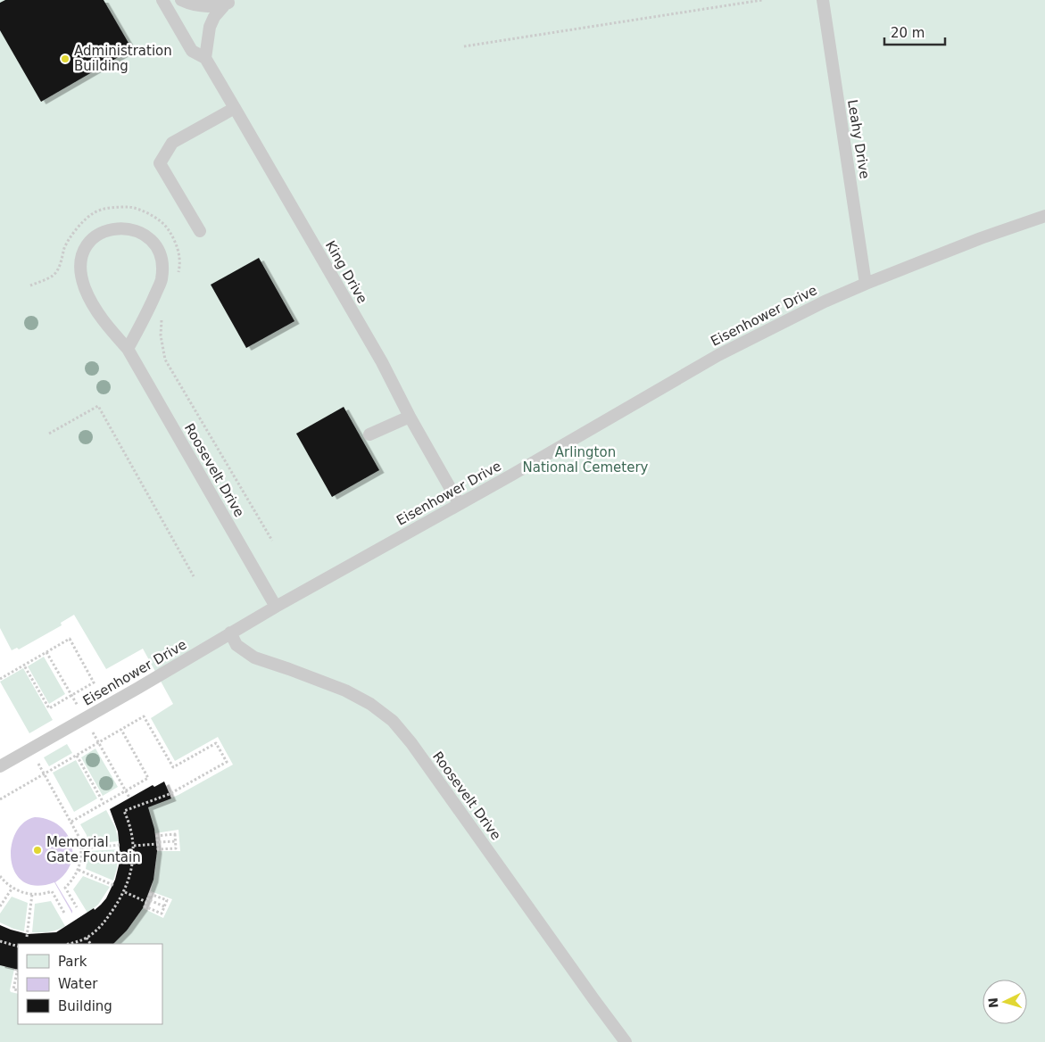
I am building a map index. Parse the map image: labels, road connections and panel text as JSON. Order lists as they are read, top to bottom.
{
  "streets": {
    "lane": [
      "Leahy Drive",
      "King Drive",
      "Eisenhower Drive",
      "Roosevelt Drive"
    ]
  },
  "crossings": [
    ["Leahy Drive", "Eisenhower Drive"],
    ["King Drive", "Eisenhower Drive"],
    ["Eisenhower Drive", "Roosevelt Drive"]
  ],
  "parks": ["Arlington National Cemetery"],
  "places": ["Administration Building", "Memorial Gate Fountain"],
  "legend": ["Park", "Water", "Building"],
  "scale_bar": "20 m",
  "north": "left"
}
